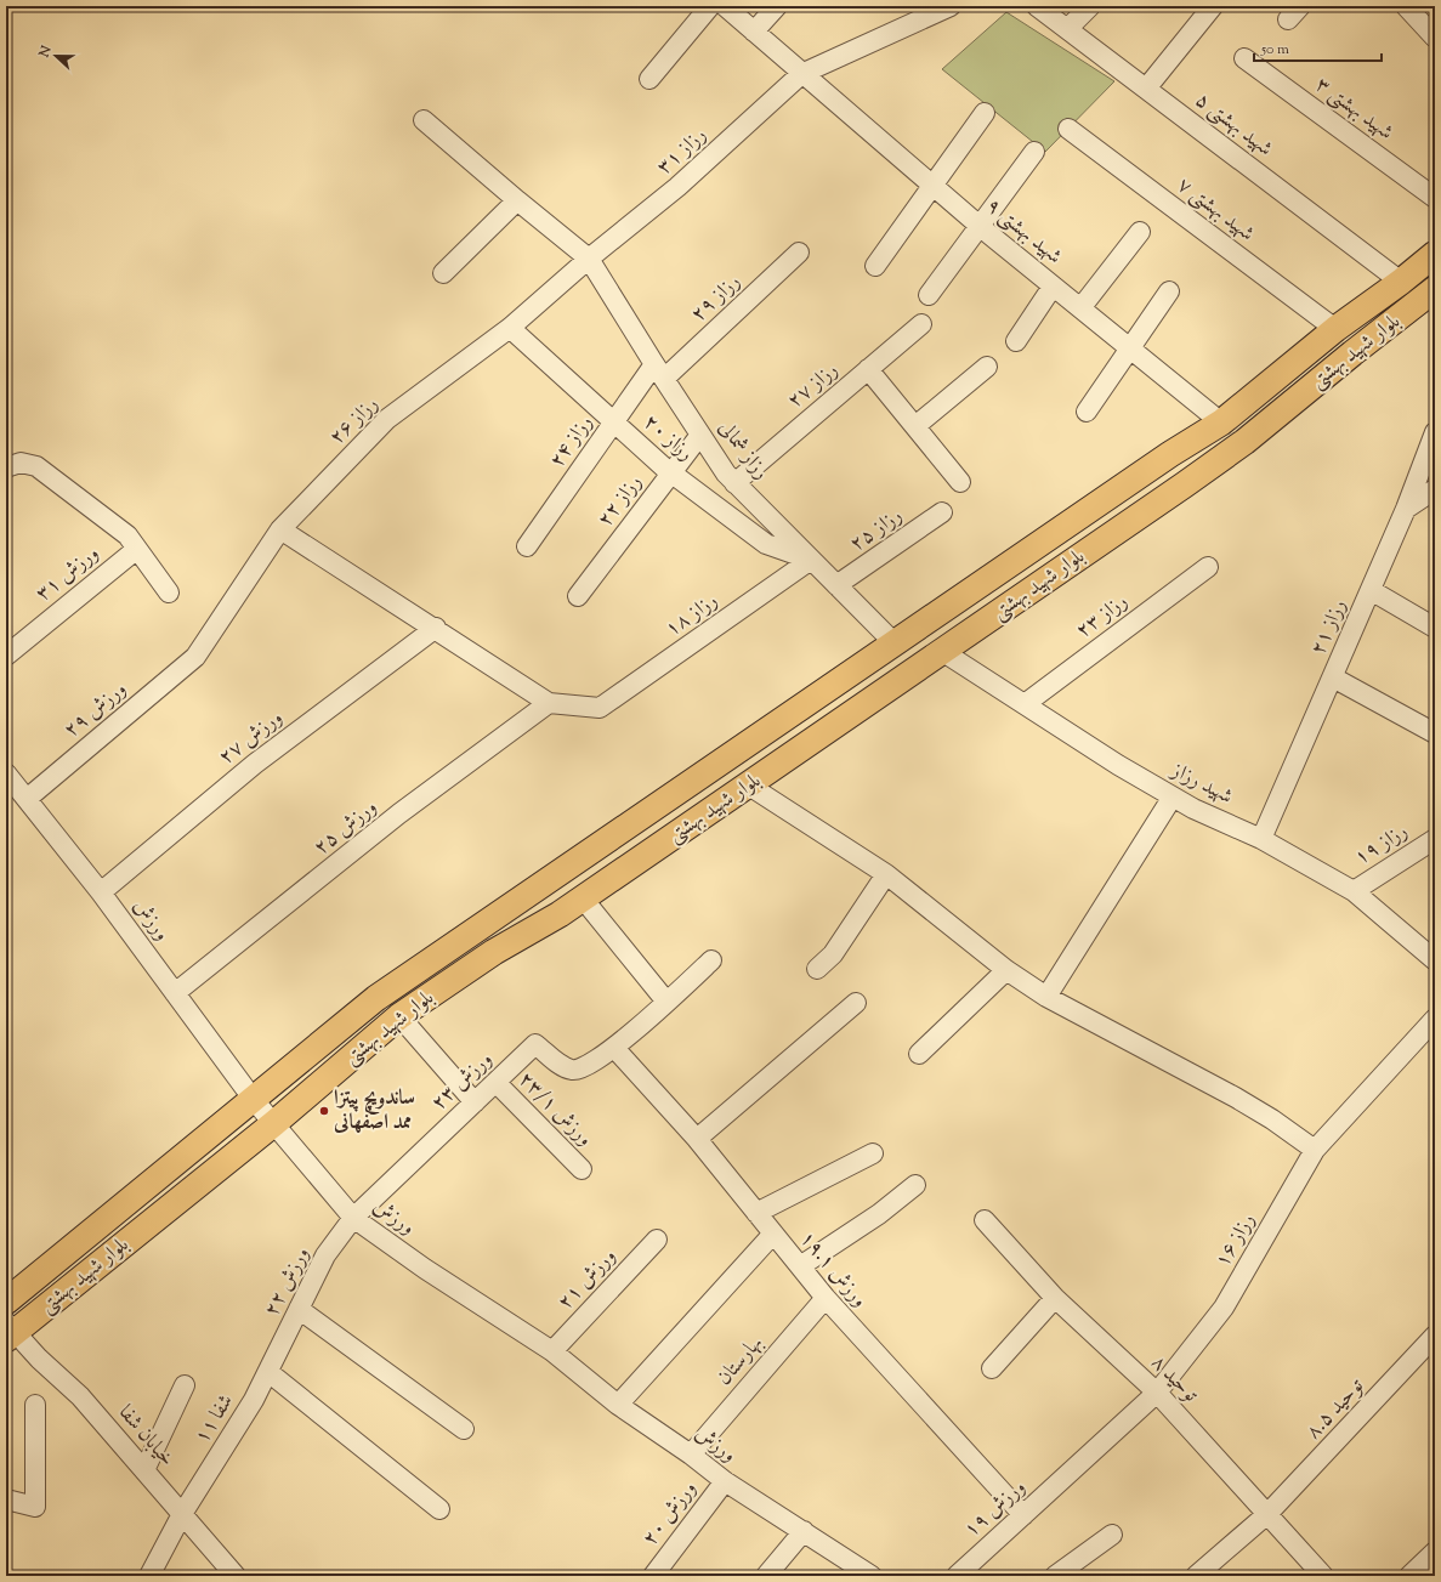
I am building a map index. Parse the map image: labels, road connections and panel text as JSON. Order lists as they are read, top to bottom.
{
  "streets": {
    "main road": ["بلوار شهید بهشتی"],
    "street": [
      "شهید بهشتی ۳",
      "شهید بهشتی ۵",
      "رزاز ۳۱",
      "شهید بهشتی ۷",
      "شهید بهشتی ۹",
      "رزاز ۲۹",
      "رزاز ۲۷",
      "رزاز ۲۶",
      "رزاز ۲۰",
      "رزاز ۲۴",
      "رزاز شمالی",
      "رزاز ۲۲",
      "رزاز ۲۵",
      "ورزش ۳۱",
      "رزاز ۱۸",
      "رزاز ۲۳",
      "رزاز ۲۱",
      "ورزش ۲۹",
      "ورزش ۲۷",
      "شهید رزاز",
      "ورزش ۲۵",
      "رزاز ۱۹",
      "ورزش",
      "ورزش ۲۳",
      "ورزش ۲۳/۱",
      "رزاز ۱۶",
      "ورزش ۱۹.۱",
      "ورزش ۲۱",
      "ورزش ۲۲",
      "بهارستان",
      "توحید ۸",
      "توحید ۸.۵",
      "شفا ۱۱",
      "خیابان شفا",
      "ورزش ۱۹",
      "ورزش ۲۰"
    ]
  },
  "crossings": [
    ["شهید بهشتی ۵", "بلوار شهید بهشتی"],
    ["رزاز ۳۱", "شهید بهشتی ۹"],
    ["رزاز ۳۱", "رزاز ۲۶"],
    ["رزاز ۳۱", "رزاز شمالی"],
    ["شهید بهشتی ۷", "بلوار شهید بهشتی"],
    ["شهید بهشتی ۹", "بلوار شهید بهشتی"],
    ["رزاز ۲۹", "رزاز ۲۴"],
    ["رزاز ۲۹", "رزاز شمالی"],
    ["بلوار شهید بهشتی", "رزاز شمالی"],
    ["بلوار شهید بهشتی", "شهید رزاز"],
    ["بلوار شهید بهشتی", "ورزش"],
    ["بلوار شهید بهشتی", "خیابان شفا"],
    ["رزاز ۲۷", "رزاز شمالی"],
    ["رزاز ۲۶", "رزاز ۲۰"],
    ["رزاز ۲۶", "رزاز شمالی"],
    ["رزاز ۲۶", "ورزش ۲۹"],
    ["رزاز ۲۰", "رزاز ۲۴"],
    ["رزاز ۲۰", "رزاز شمالی"],
    ["رزاز ۲۰", "رزاز ۲۲"],
    ["رزاز ۲۰", "رزاز ۱۸"],
    ["رزاز ۲۴", "رزاز شمالی"],
    ["رزاز شمالی", "رزاز ۲۲"],
    ["رزاز شمالی", "رزاز ۲۵"],
    ["رزاز شمالی", "رزاز ۱۸"],
    ["رزاز ۱۸", "ورزش ۲۵"],
    ["رزاز ۲۳", "شهید رزاز"],
    ["رزاز ۲۱", "شهید رزاز"],
    ["ورزش ۲۹", "ورزش"],
    ["ورزش ۲۷", "ورزش"],
    ["شهید رزاز", "رزاز ۱۹"],
    ["ورزش ۲۵", "ورزش"],
    ["ورزش", "ورزش ۲۳"],
    ["ورزش", "ورزش ۲۱"],
    ["ورزش", "ورزش ۲۲"],
    ["ورزش", "بهارستان"],
    ["ورزش", "ورزش ۲۰"],
    ["ورزش ۲۳", "ورزش ۲۳/۱"],
    ["ورزش ۲۳", "ورزش ۱۹.۱"],
    ["ورزش ۲۳", "ورزش ۲۲"],
    ["رزاز ۱۶", "توحید ۸"],
    ["رزاز ۱۶", "ورزش ۱۹"],
    ["ورزش ۱۹.۱", "بهارستان"],
    ["ورزش ۱۹.۱", "ورزش ۱۹"],
    ["ورزش ۲۲", "شفا ۱۱"],
    ["توحید ۸", "توحید ۸.۵"],
    ["شفا ۱۱", "خیابان شفا"]
  ],
  "places": ["ساندویچ پیتزا ممد اصفهانی"],
  "scale_bar": "50 m",
  "north": "left"
}
